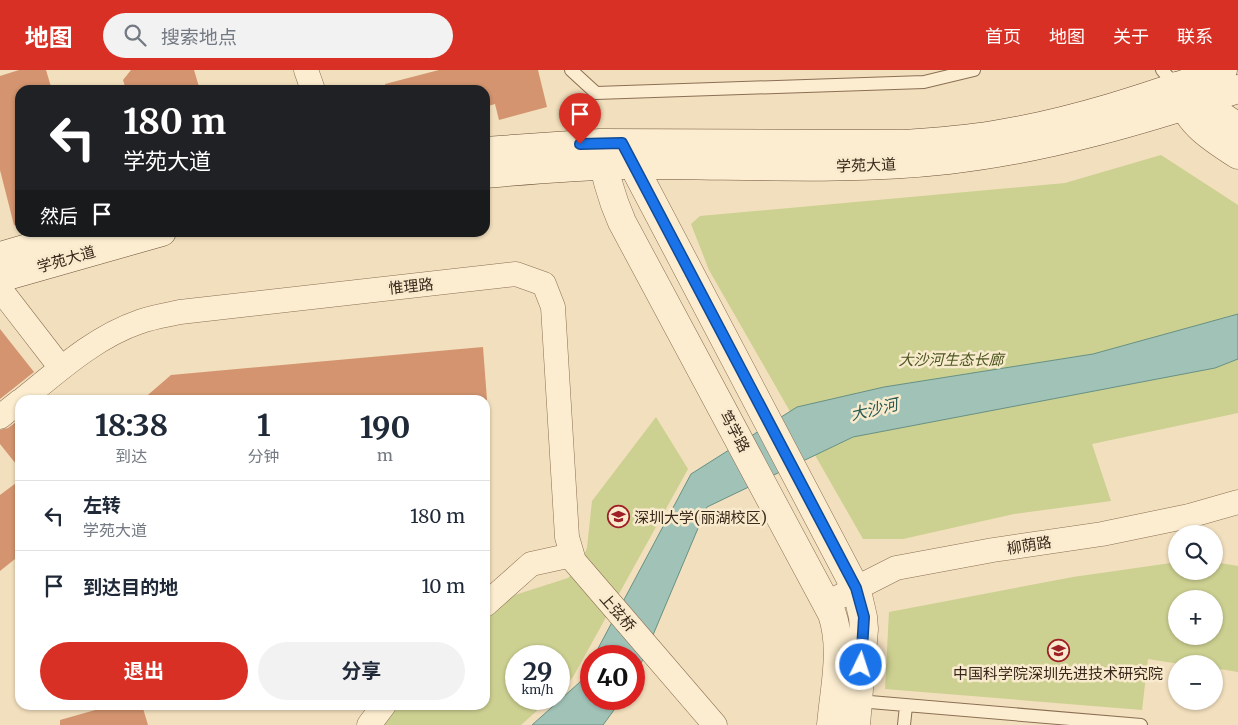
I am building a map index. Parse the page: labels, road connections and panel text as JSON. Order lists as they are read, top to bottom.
{
  "streets": {
    "street": [
      "学苑大道",
      "惟理路",
      "笃学路",
      "柳荫路",
      "上弦桥"
    ]
  },
  "crossings": [
    ["学苑大道", "笃学路"],
    ["惟理路", "上弦桥"],
    ["笃学路", "柳荫路"]
  ],
  "water": ["大沙河"],
  "parks": ["大沙河生态长廊"],
  "places": {
    "school or university": ["深圳大学(丽湖校区)", "中国科学院深圳先进技术研究院"]
  },
  "page": {
    "header": "地图",
    "search": "搜索地点",
    "nav": [
      "首页",
      "地图",
      "关于",
      "联系"
    ],
    "turn": ["180 m", "学苑大道"],
    "then": "然后",
    "eta": [
      "18:38",
      "到达",
      "1",
      "分钟",
      "190",
      "m"
    ],
    "list": [
      {
        "name": "左转",
        "note": "学苑大道",
        "value": "180 m"
      },
      {
        "name": "到达目的地",
        "value": "10 m"
      }
    ],
    "map_buttons": ["+", "−"],
    "buttons": ["退出", "分享"],
    "speed": "29 km/h",
    "limit": "40"
  }
}
